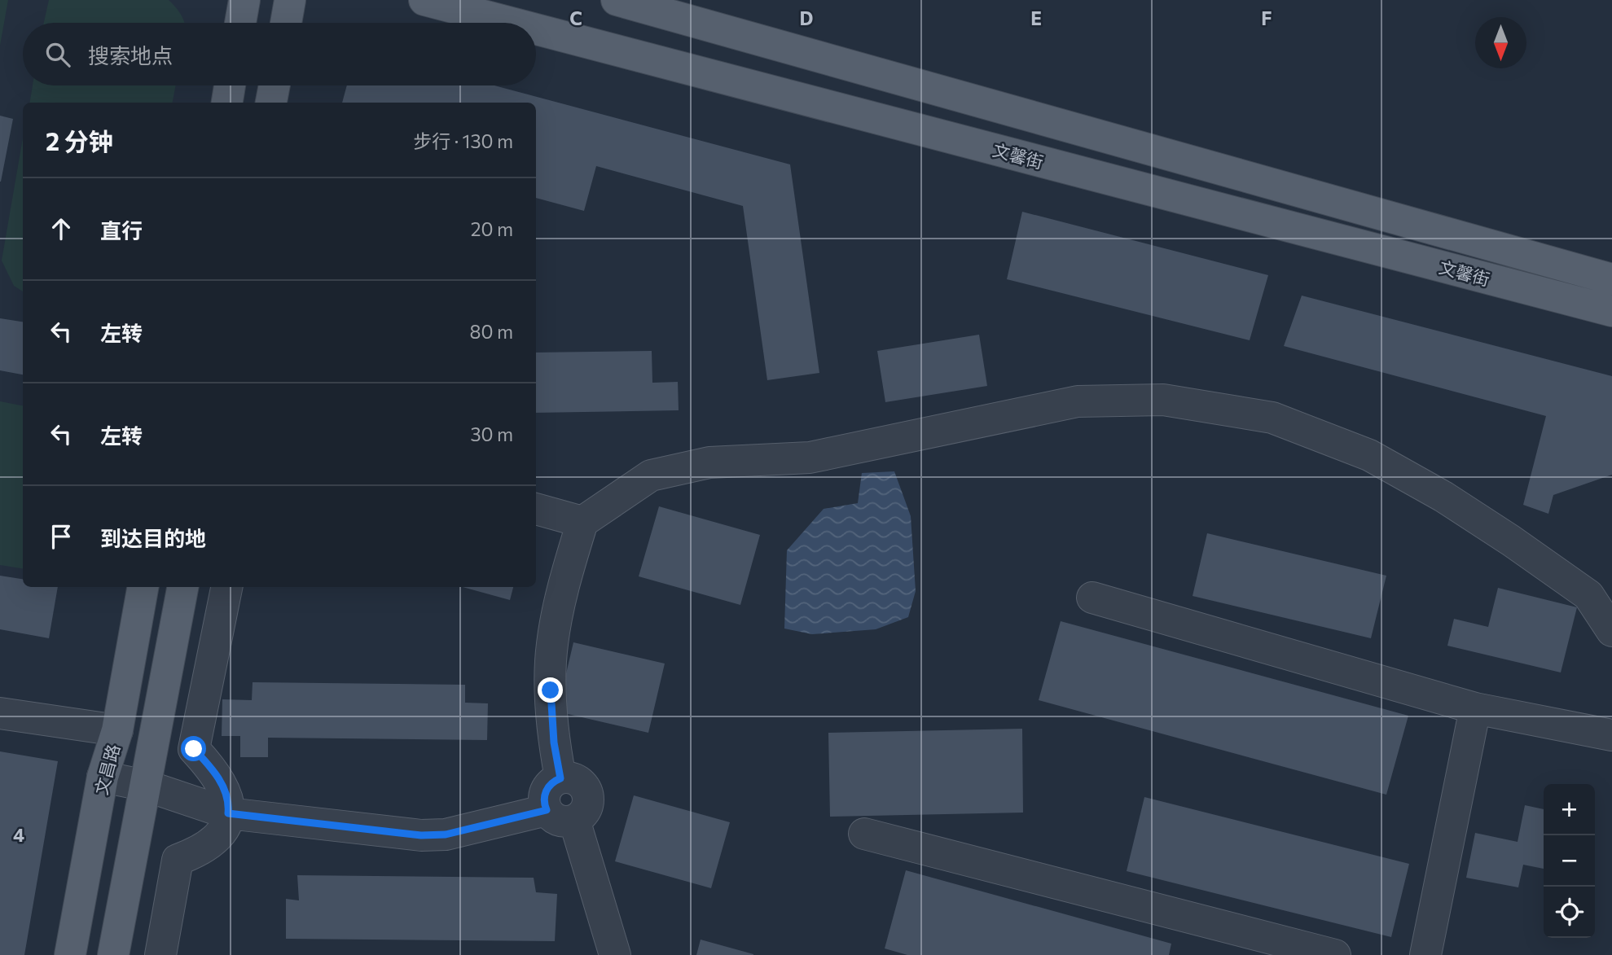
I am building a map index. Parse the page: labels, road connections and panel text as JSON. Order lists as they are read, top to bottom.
{
  "streets": {
    "main road": ["文馨街", "文昌路"]
  },
  "north": "bottom",
  "page": {
    "search": "搜索地点",
    "heading": ["2 分钟", "步行 · 130 m"],
    "list": [
      ["直行", "20 m"],
      ["左转", "80 m"],
      ["左转", "30 m"],
      "到达目的地"
    ],
    "map_buttons": ["+", "−"]
  },
  "grid": {
    "columns": [
      "C",
      "D",
      "E",
      "F"
    ],
    "rows": ["4"]
  }
}
